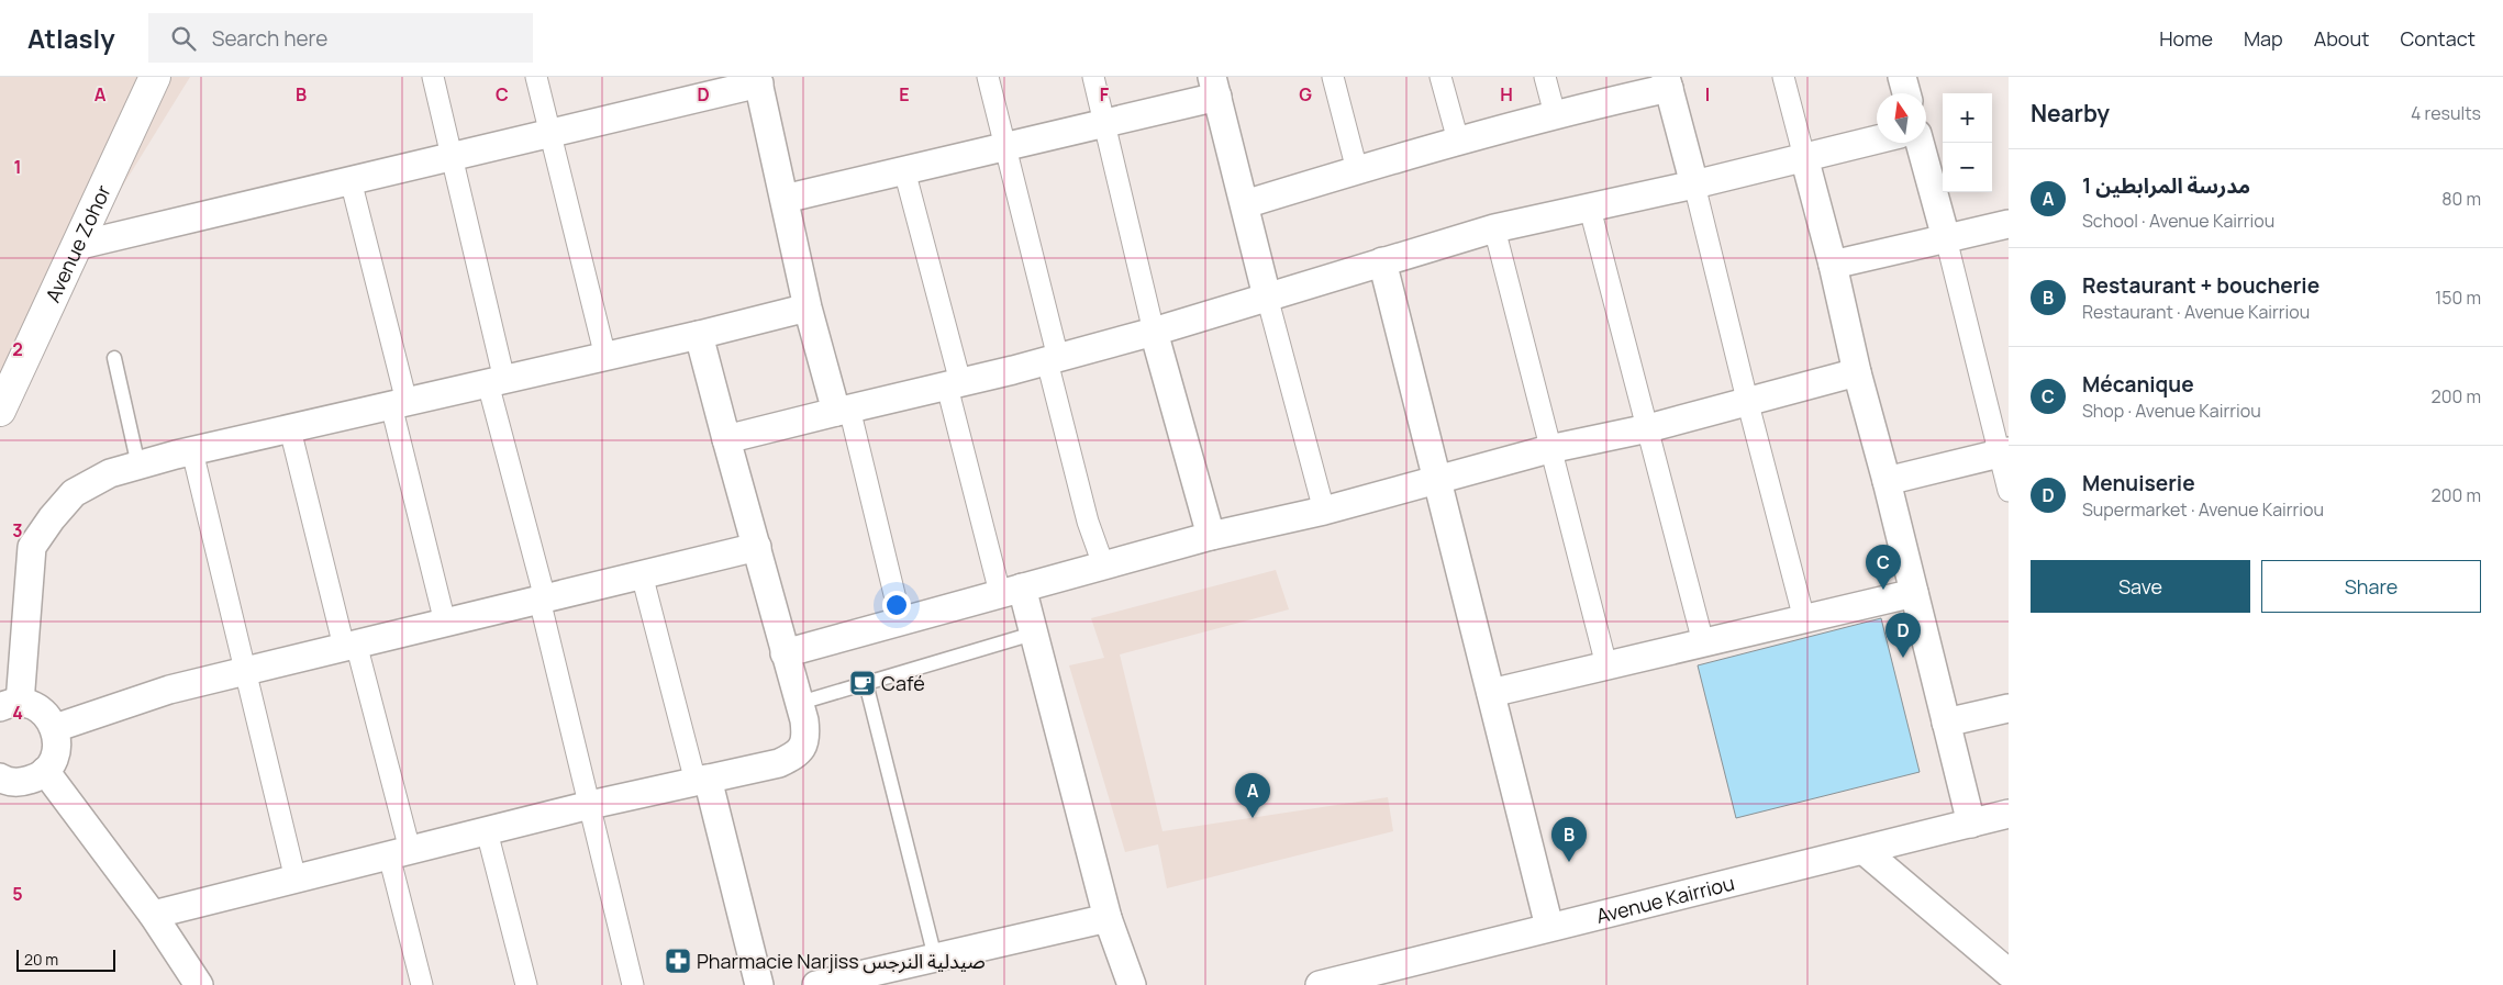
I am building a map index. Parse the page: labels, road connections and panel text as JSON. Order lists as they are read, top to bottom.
{
  "streets": {
    "main road": ["Avenue Zohor"],
    "street": ["Avenue Kairriou"]
  },
  "places": {
    "cafe": ["Café"],
    "pharmacy": ["Pharmacie Narjiss صيدلية النرجس"]
  },
  "scale_bar": "20 m",
  "north": "top",
  "page": {
    "header": "Atlasly",
    "search": "Search here",
    "nav": [
      "Home",
      "Map",
      "About",
      "Contact"
    ],
    "heading": ["Nearby", "4 results"],
    "map_buttons": ["+", "−"],
    "list": [
      {
        "mark": "A",
        "name": "مدرسة المرابطين 1",
        "note": "School · Avenue Kairriou",
        "value": "80 m"
      },
      {
        "mark": "B",
        "name": "Restaurant + boucherie",
        "note": "Restaurant · Avenue Kairriou",
        "value": "150 m"
      },
      {
        "mark": "C",
        "name": "Mécanique",
        "note": "Shop · Avenue Kairriou",
        "value": "200 m"
      },
      {
        "mark": "D",
        "name": "Menuiserie",
        "note": "Supermarket · Avenue Kairriou",
        "value": "200 m"
      }
    ],
    "buttons": ["Save", "Share"],
    "pins": [
      "C",
      "D",
      "A",
      "B"
    ],
    "scale": "20 m"
  },
  "grid": {
    "columns": [
      "A",
      "B",
      "C",
      "D",
      "E",
      "F",
      "G",
      "H",
      "I"
    ],
    "rows": [
      "1",
      "2",
      "3",
      "4",
      "5"
    ]
  }
}
